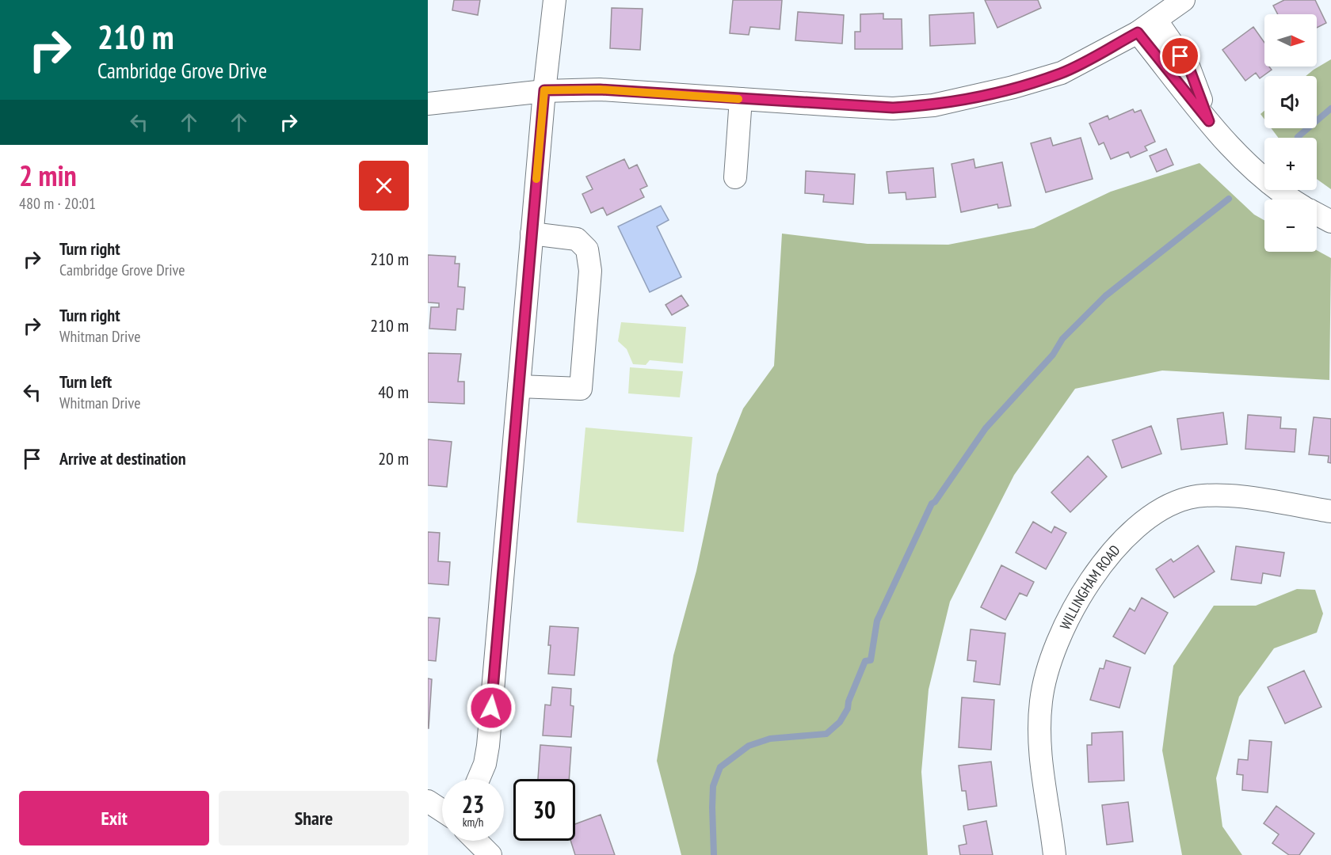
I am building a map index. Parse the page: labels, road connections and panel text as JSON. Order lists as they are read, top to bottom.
{
  "streets": {
    "street": ["WILLINGHAM ROAD"]
  },
  "north": "right",
  "page": {
    "turn": ["210 m", "Cambridge Grove Drive"],
    "map_buttons": ["+", "−"],
    "heading": ["2 min", "480 m · 20:01"],
    "list": [
      {
        "name": "Turn right",
        "note": "Cambridge Grove Drive",
        "value": "210 m"
      },
      {
        "name": "Turn right",
        "note": "Whitman Drive",
        "value": "210 m"
      },
      {
        "name": "Turn left",
        "note": "Whitman Drive",
        "value": "40 m"
      },
      {
        "name": "Arrive at destination",
        "value": "20 m"
      }
    ],
    "speed": "23 km/h",
    "limit": "30",
    "buttons": ["Exit", "Share"]
  }
}
